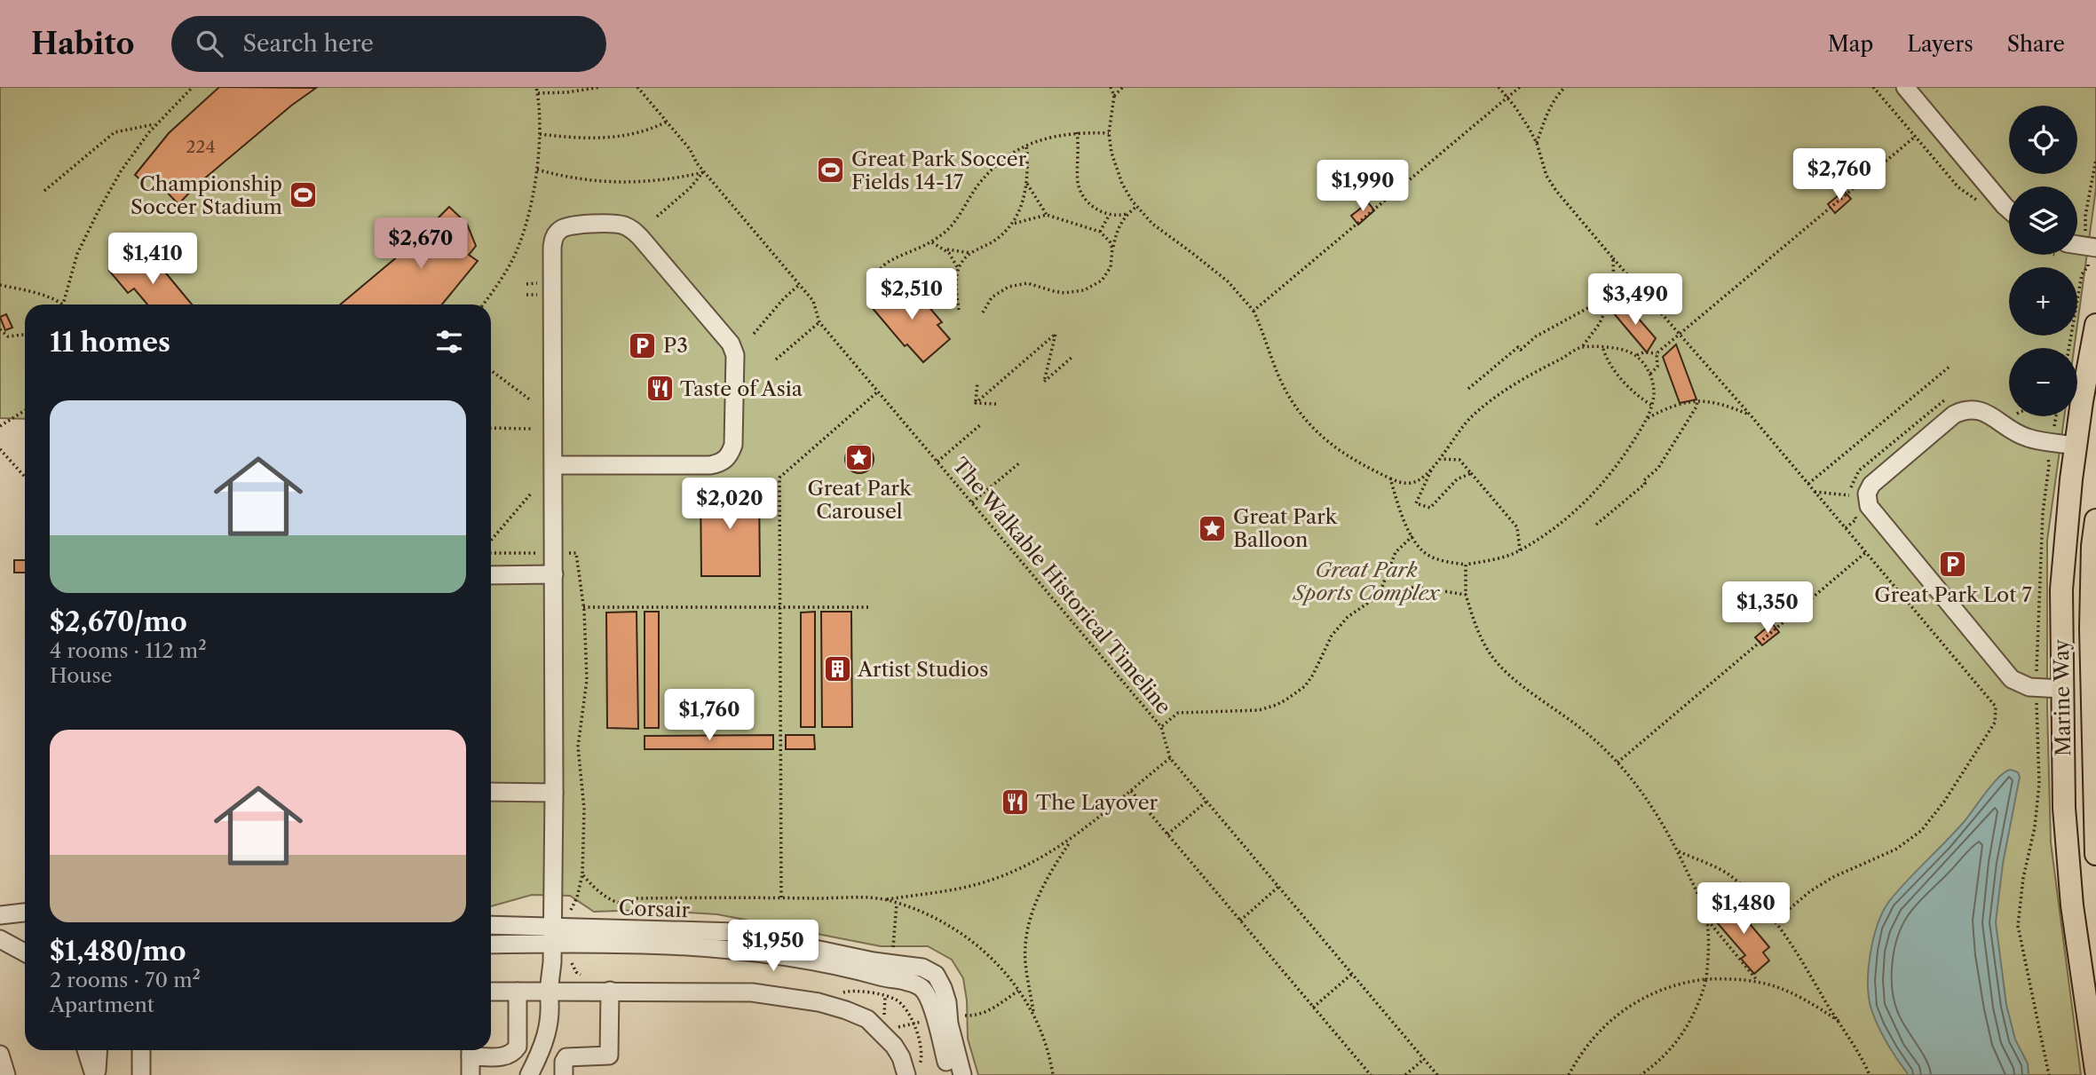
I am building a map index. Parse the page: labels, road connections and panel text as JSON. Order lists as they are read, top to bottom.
{
  "streets": {
    "main road": ["Marine Way"],
    "street": ["Corsair"],
    "path": ["The Walkable Historical Timeline"]
  },
  "parks": ["Great Park Sports Complex"],
  "places": {
    "sports": ["Great Park Soccer Fields 14-17", "Championship Soccer Stadium"],
    "parking": ["P3", "Great Park Lot 7"],
    "restaurant": ["Taste of Asia", "The Layover"],
    "place": ["Great Park Carousel", "Great Park Balloon"],
    "building": ["Artist Studios"]
  },
  "house_numbers": ["224"],
  "page": {
    "header": "Habito",
    "search": "Search here",
    "nav": ["Map", "Layers", "Share"],
    "map_buttons": ["+", "−"],
    "price": [
      "$2,760",
      "$1,990",
      "$2,670",
      "$1,410",
      "$2,510",
      "$3,490",
      "$2,020",
      "$1,350",
      "$1,760",
      "$1,480",
      "$1,950"
    ],
    "heading": "11 homes",
    "list": [
      {
        "name": "$2,670/mo",
        "note": "4 rooms · 112 m² · House"
      },
      {
        "name": "$1,480/mo",
        "note": "2 rooms · 70 m² · Apartment"
      }
    ]
  }
}
